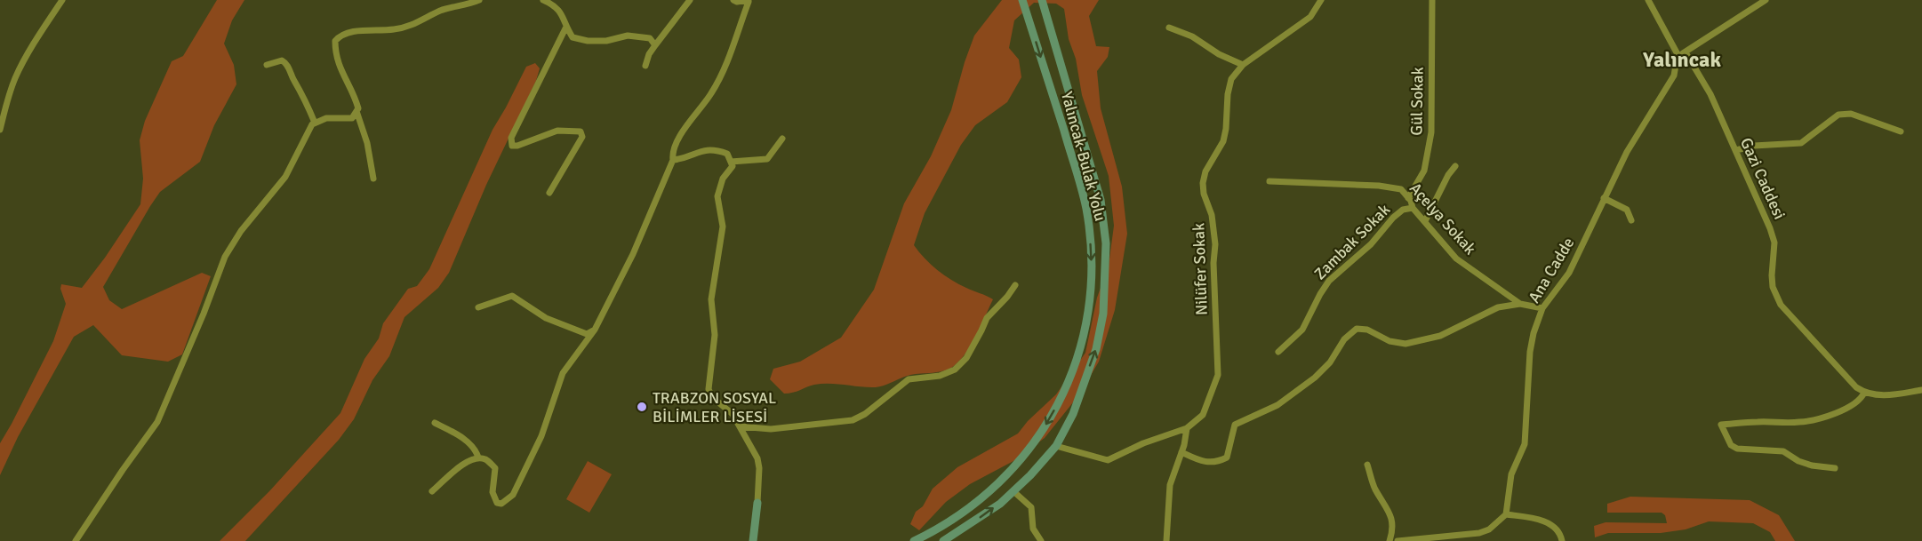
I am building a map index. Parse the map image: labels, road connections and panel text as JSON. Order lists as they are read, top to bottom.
{
  "streets": {
    "main road": ["Yalıncak-Bulak Yolu"],
    "street": [
      "Gül Sokak",
      "Gazi Caddesi",
      "Açelya Sokak",
      "Zambak Sokak",
      "Nilüfer Sokak",
      "Ana Cadde"
    ]
  },
  "crossings": [
    ["Gül Sokak", "Açelya Sokak"],
    ["Açelya Sokak", "Zambak Sokak"]
  ],
  "districts": ["Yalıncak"],
  "places": ["TRABZON SOSYAL BİLİMLER LİSESİ"]
}
